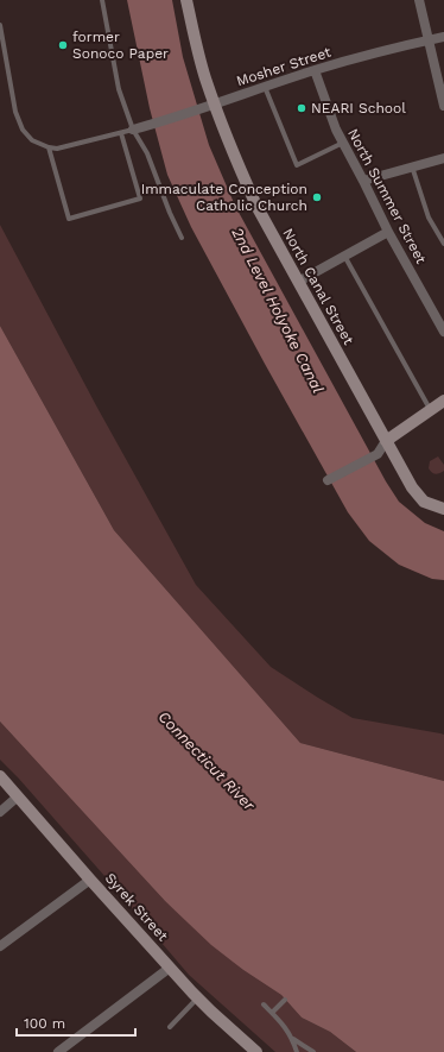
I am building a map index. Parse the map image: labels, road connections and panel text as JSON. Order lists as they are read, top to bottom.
{
  "streets": {
    "street": [
      "Mosher Street",
      "North Summer Street",
      "North Canal Street",
      "Syrek Street"
    ]
  },
  "crossings": [
    ["Mosher Street", "North Summer Street"],
    ["Mosher Street", "North Canal Street"]
  ],
  "water": ["2nd Level Holyoke Canal", "Connecticut River"],
  "places": ["former Sonoco Paper", "NEARI School", "Immaculate Conception Catholic Church"],
  "scale_bar": "100 m"
}
